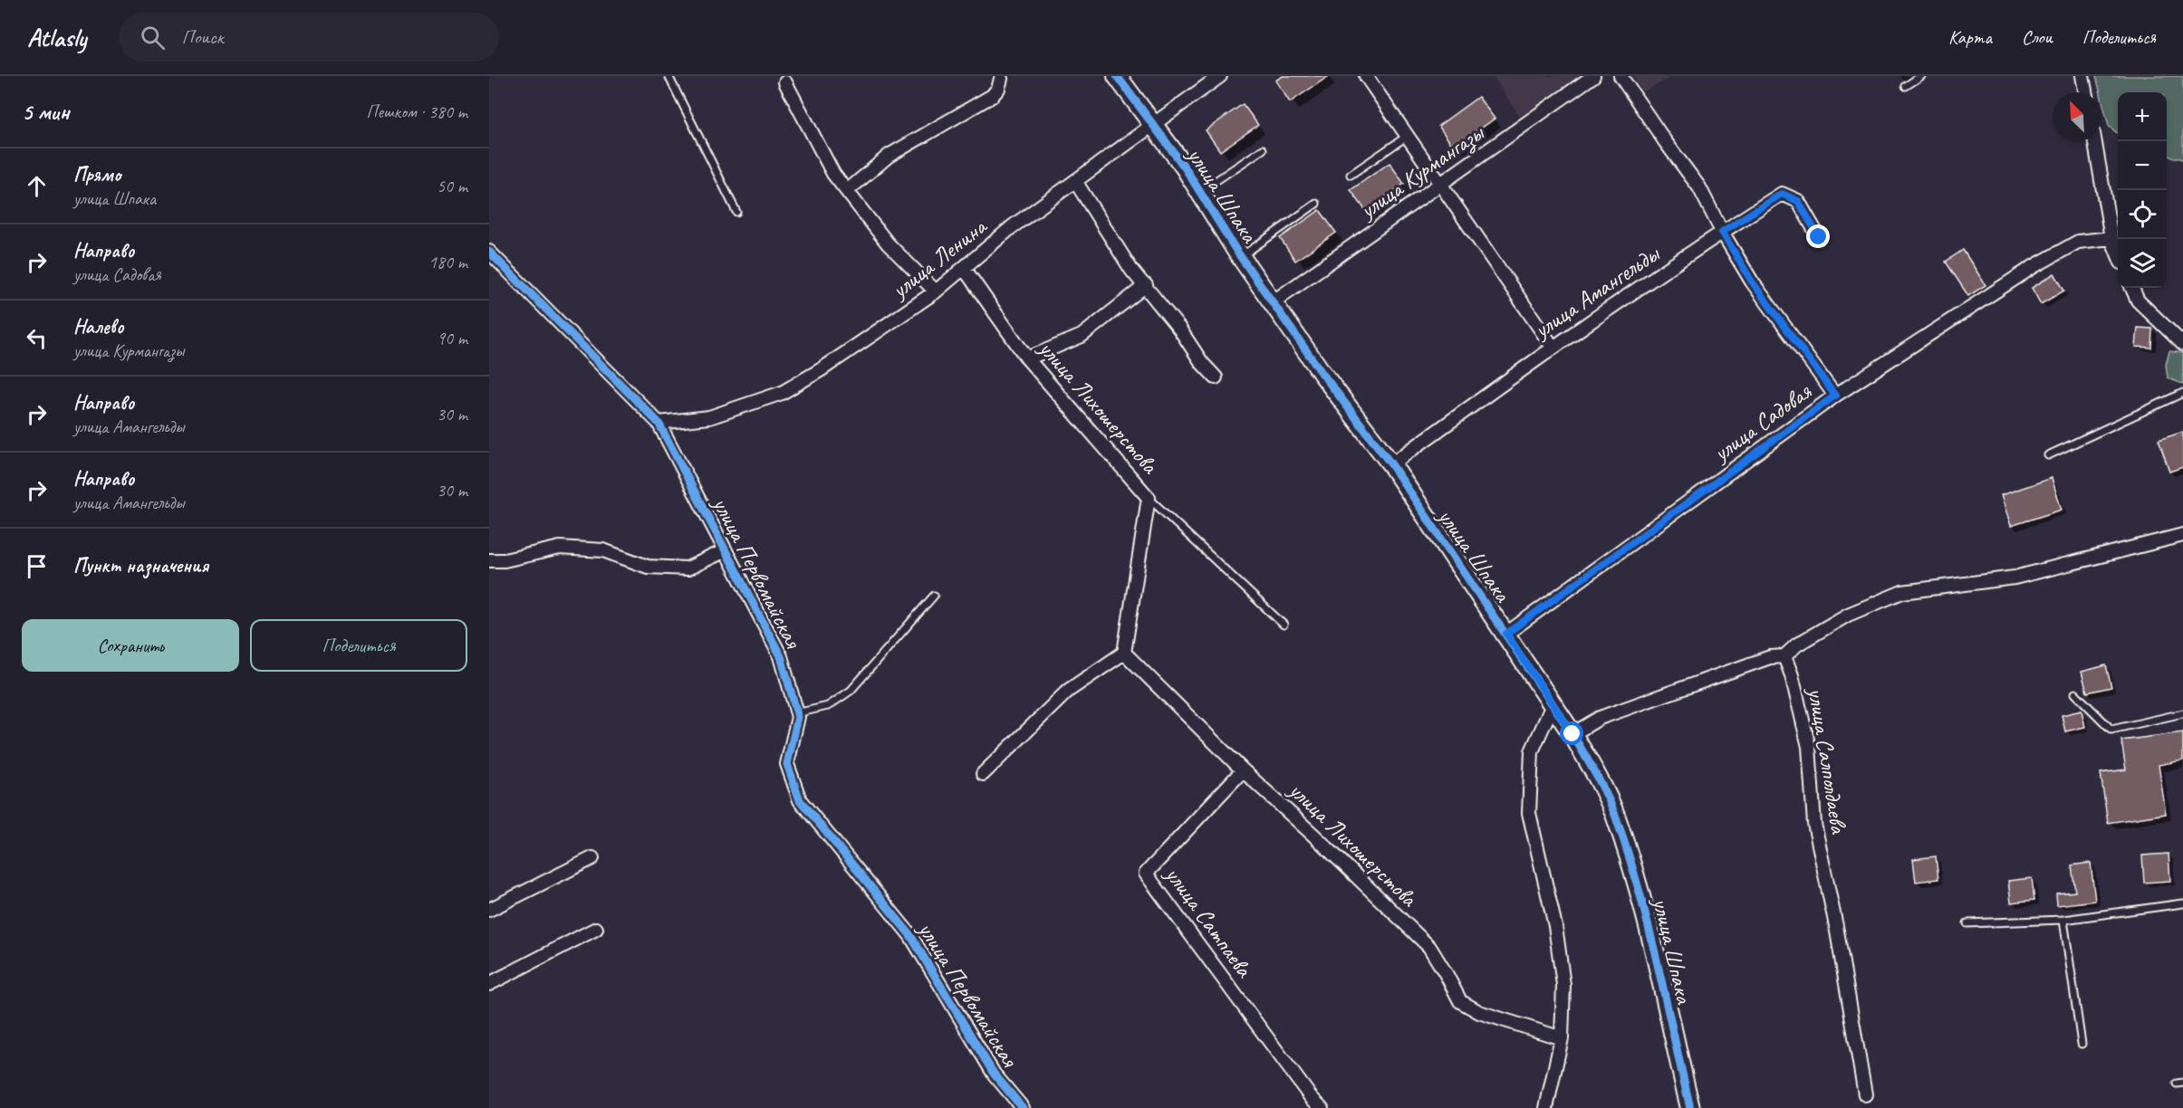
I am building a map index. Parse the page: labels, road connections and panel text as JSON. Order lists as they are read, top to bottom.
{
  "streets": {
    "street": [
      "улица Курмангазы",
      "улица Шпака",
      "улица Ленина",
      "улица Амангельды",
      "улица Лихошерстова",
      "улица Садовая",
      "улица Первомайская",
      "улица Салполдаева",
      "улица Сатпаева"
    ]
  },
  "crossings": [
    ["улица Курмангазы", "улица Шпака"],
    ["улица Шпака", "улица Ленина"],
    ["улица Шпака", "улица Амангельды"],
    ["улица Шпака", "улица Садовая"],
    ["улица Ленина", "улица Лихошерстова"],
    ["улица Ленина", "улица Первомайская"],
    ["улица Лихошерстова", "улица Сатпаева"]
  ],
  "north": "top left",
  "page": {
    "header": "Atlasly",
    "search": "Поиск",
    "nav": ["Карта", "Слои", "Поделиться"],
    "heading": ["5 мин", "Пешком · 380 m"],
    "map_buttons": ["+", "−"],
    "list": [
      ["Прямо", "улица Шпака", "50 m"],
      ["Направо", "улица Садовая", "180 m"],
      ["Налево", "улица Курмангазы", "90 m"],
      ["Направо", "улица Амангельды", "30 m"],
      ["Направо", "улица Амангельды", "30 m"],
      "Пункт назначения"
    ],
    "buttons": ["Сохранить", "Поделиться"]
  }
}
